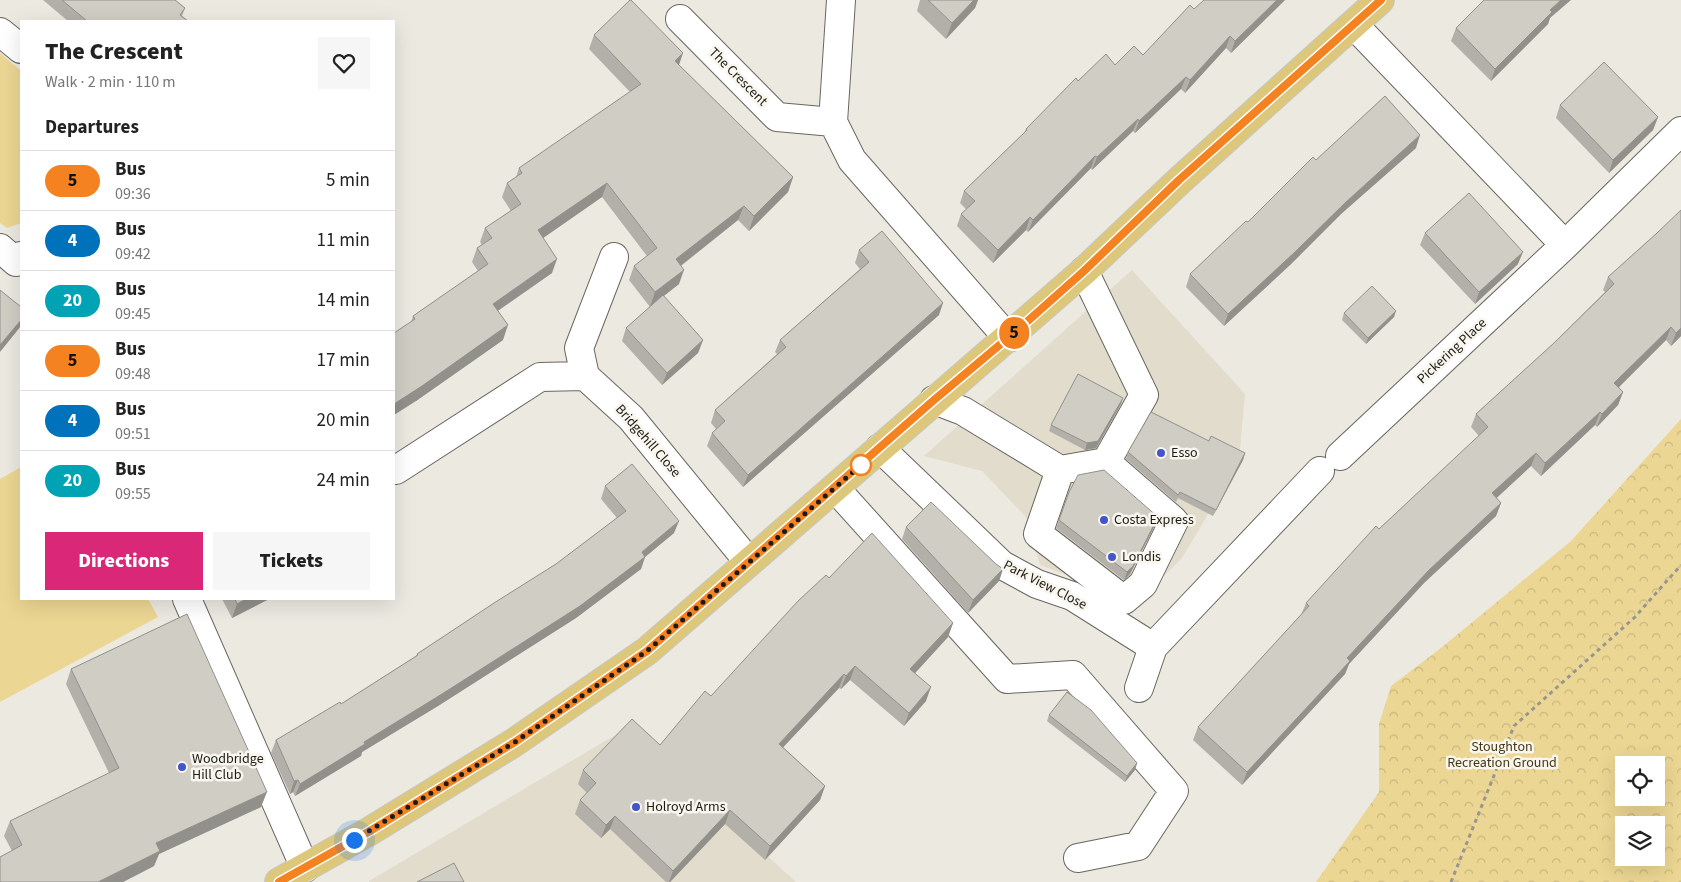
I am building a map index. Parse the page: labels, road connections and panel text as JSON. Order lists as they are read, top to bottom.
{
  "streets": {
    "street": [
      "The Crescent",
      "Pickering Place",
      "Bridgehill Close",
      "Park View Close"
    ]
  },
  "crossings": [
    ["Pickering Place", "Park View Close"]
  ],
  "parks": ["Stoughton Recreation Ground"],
  "places": [
    "Esso",
    "Costa Express",
    "Londis",
    "Woodbridge Hill Club",
    "Holroyd Arms"
  ],
  "lines": ["bus line 5"],
  "page": {
    "on_map": "5",
    "heading": [
      ["The Crescent", "Walk · 2 min · 110 m"],
      "Departures"
    ],
    "list": [
      {
        "mark": "5",
        "name": "Bus",
        "note": "09:36",
        "value": "5 min"
      },
      {
        "mark": "4",
        "name": "Bus",
        "note": "09:42",
        "value": "11 min"
      },
      {
        "mark": "20",
        "name": "Bus",
        "note": "09:45",
        "value": "14 min"
      },
      {
        "mark": "5",
        "name": "Bus",
        "note": "09:48",
        "value": "17 min"
      },
      {
        "mark": "4",
        "name": "Bus",
        "note": "09:51",
        "value": "20 min"
      },
      {
        "mark": "20",
        "name": "Bus",
        "note": "09:55",
        "value": "24 min"
      }
    ],
    "buttons": ["Directions", "Tickets"]
  }
}
